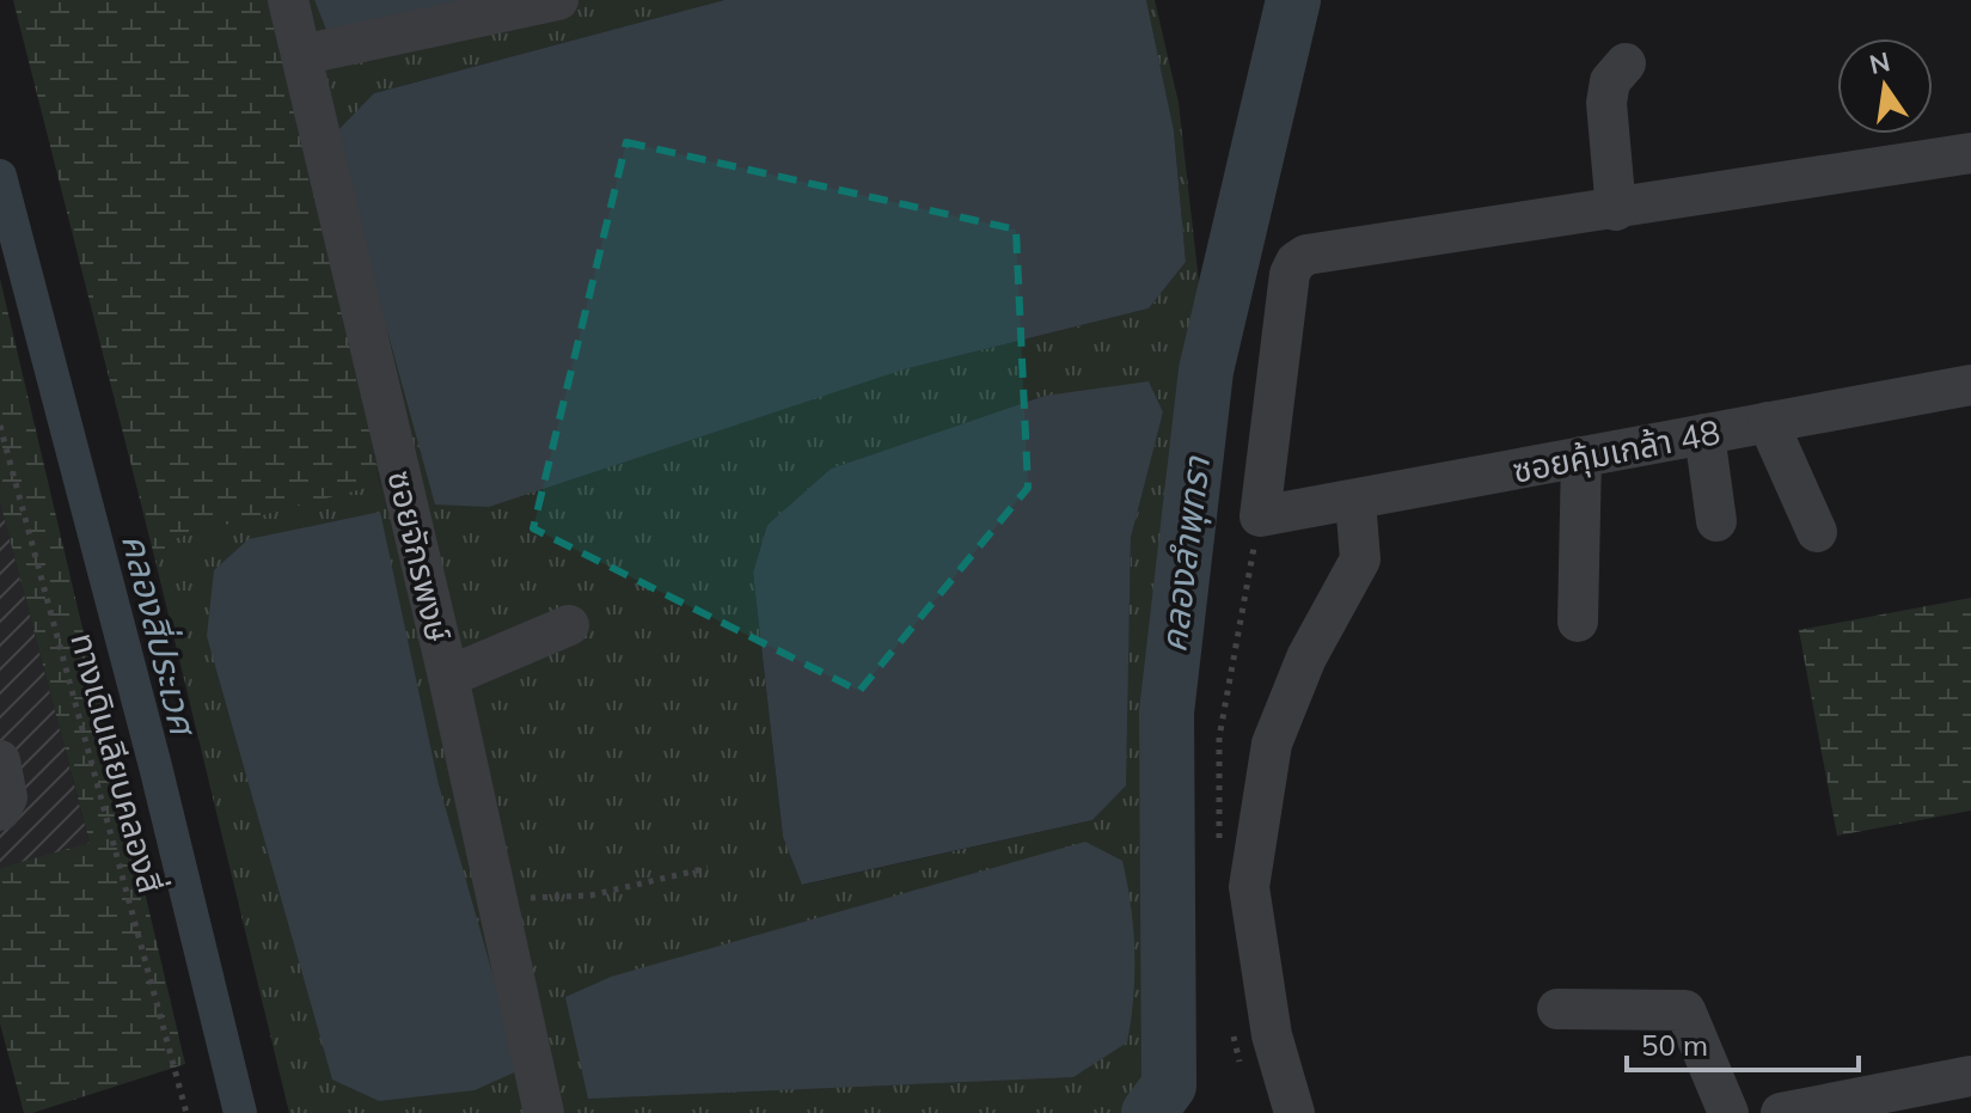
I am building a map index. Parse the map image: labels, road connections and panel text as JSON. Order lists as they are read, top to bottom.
{
  "streets": {
    "street": ["ซอยคุ้มเกล้า 48", "ซอยจักรพงษ์"],
    "path": ["ทางเดินเลียบคลองสี่"]
  },
  "water": ["คลองลำพุทรา", "คลองสี่ประเวศ"],
  "scale_bar": "50 m",
  "north": "top"
}
